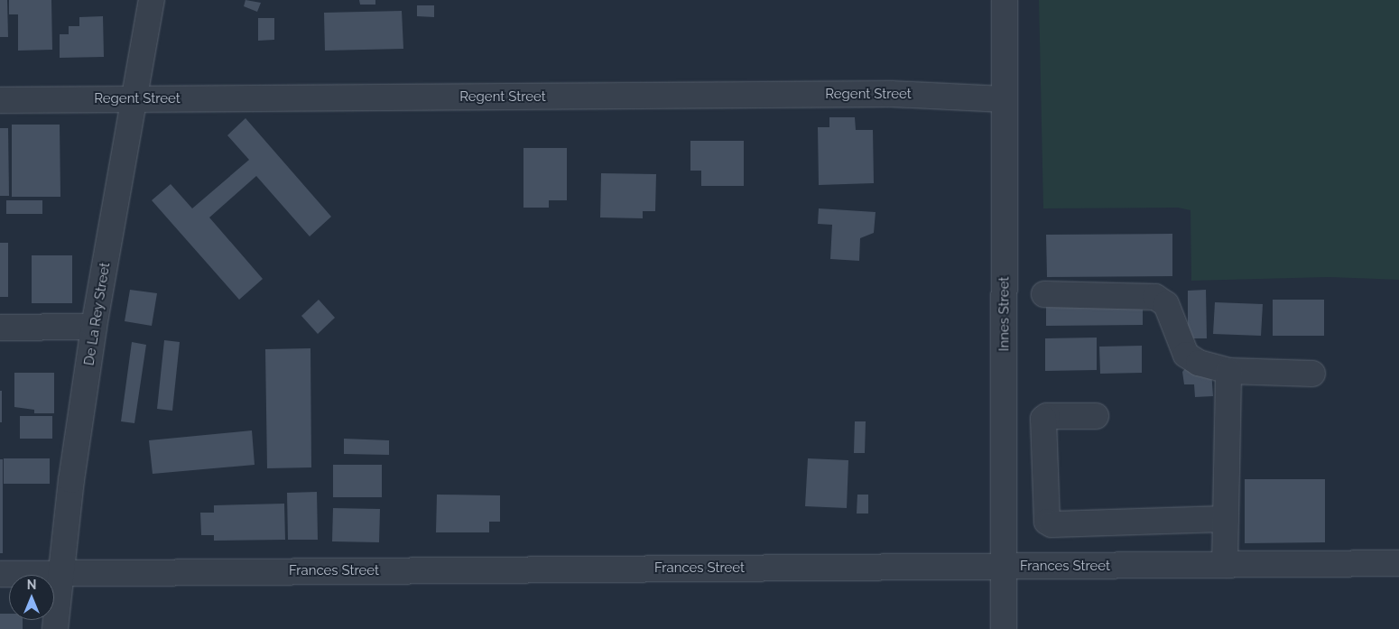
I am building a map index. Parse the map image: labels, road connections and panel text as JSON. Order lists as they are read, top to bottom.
{
  "streets": {
    "street": [
      "Regent Street",
      "De La Rey Street",
      "Innes Street",
      "Frances Street"
    ]
  },
  "crossings": [
    ["Regent Street", "De La Rey Street"],
    ["Regent Street", "Innes Street"],
    ["De La Rey Street", "Frances Street"],
    ["Innes Street", "Frances Street"]
  ],
  "north": "top"
}
